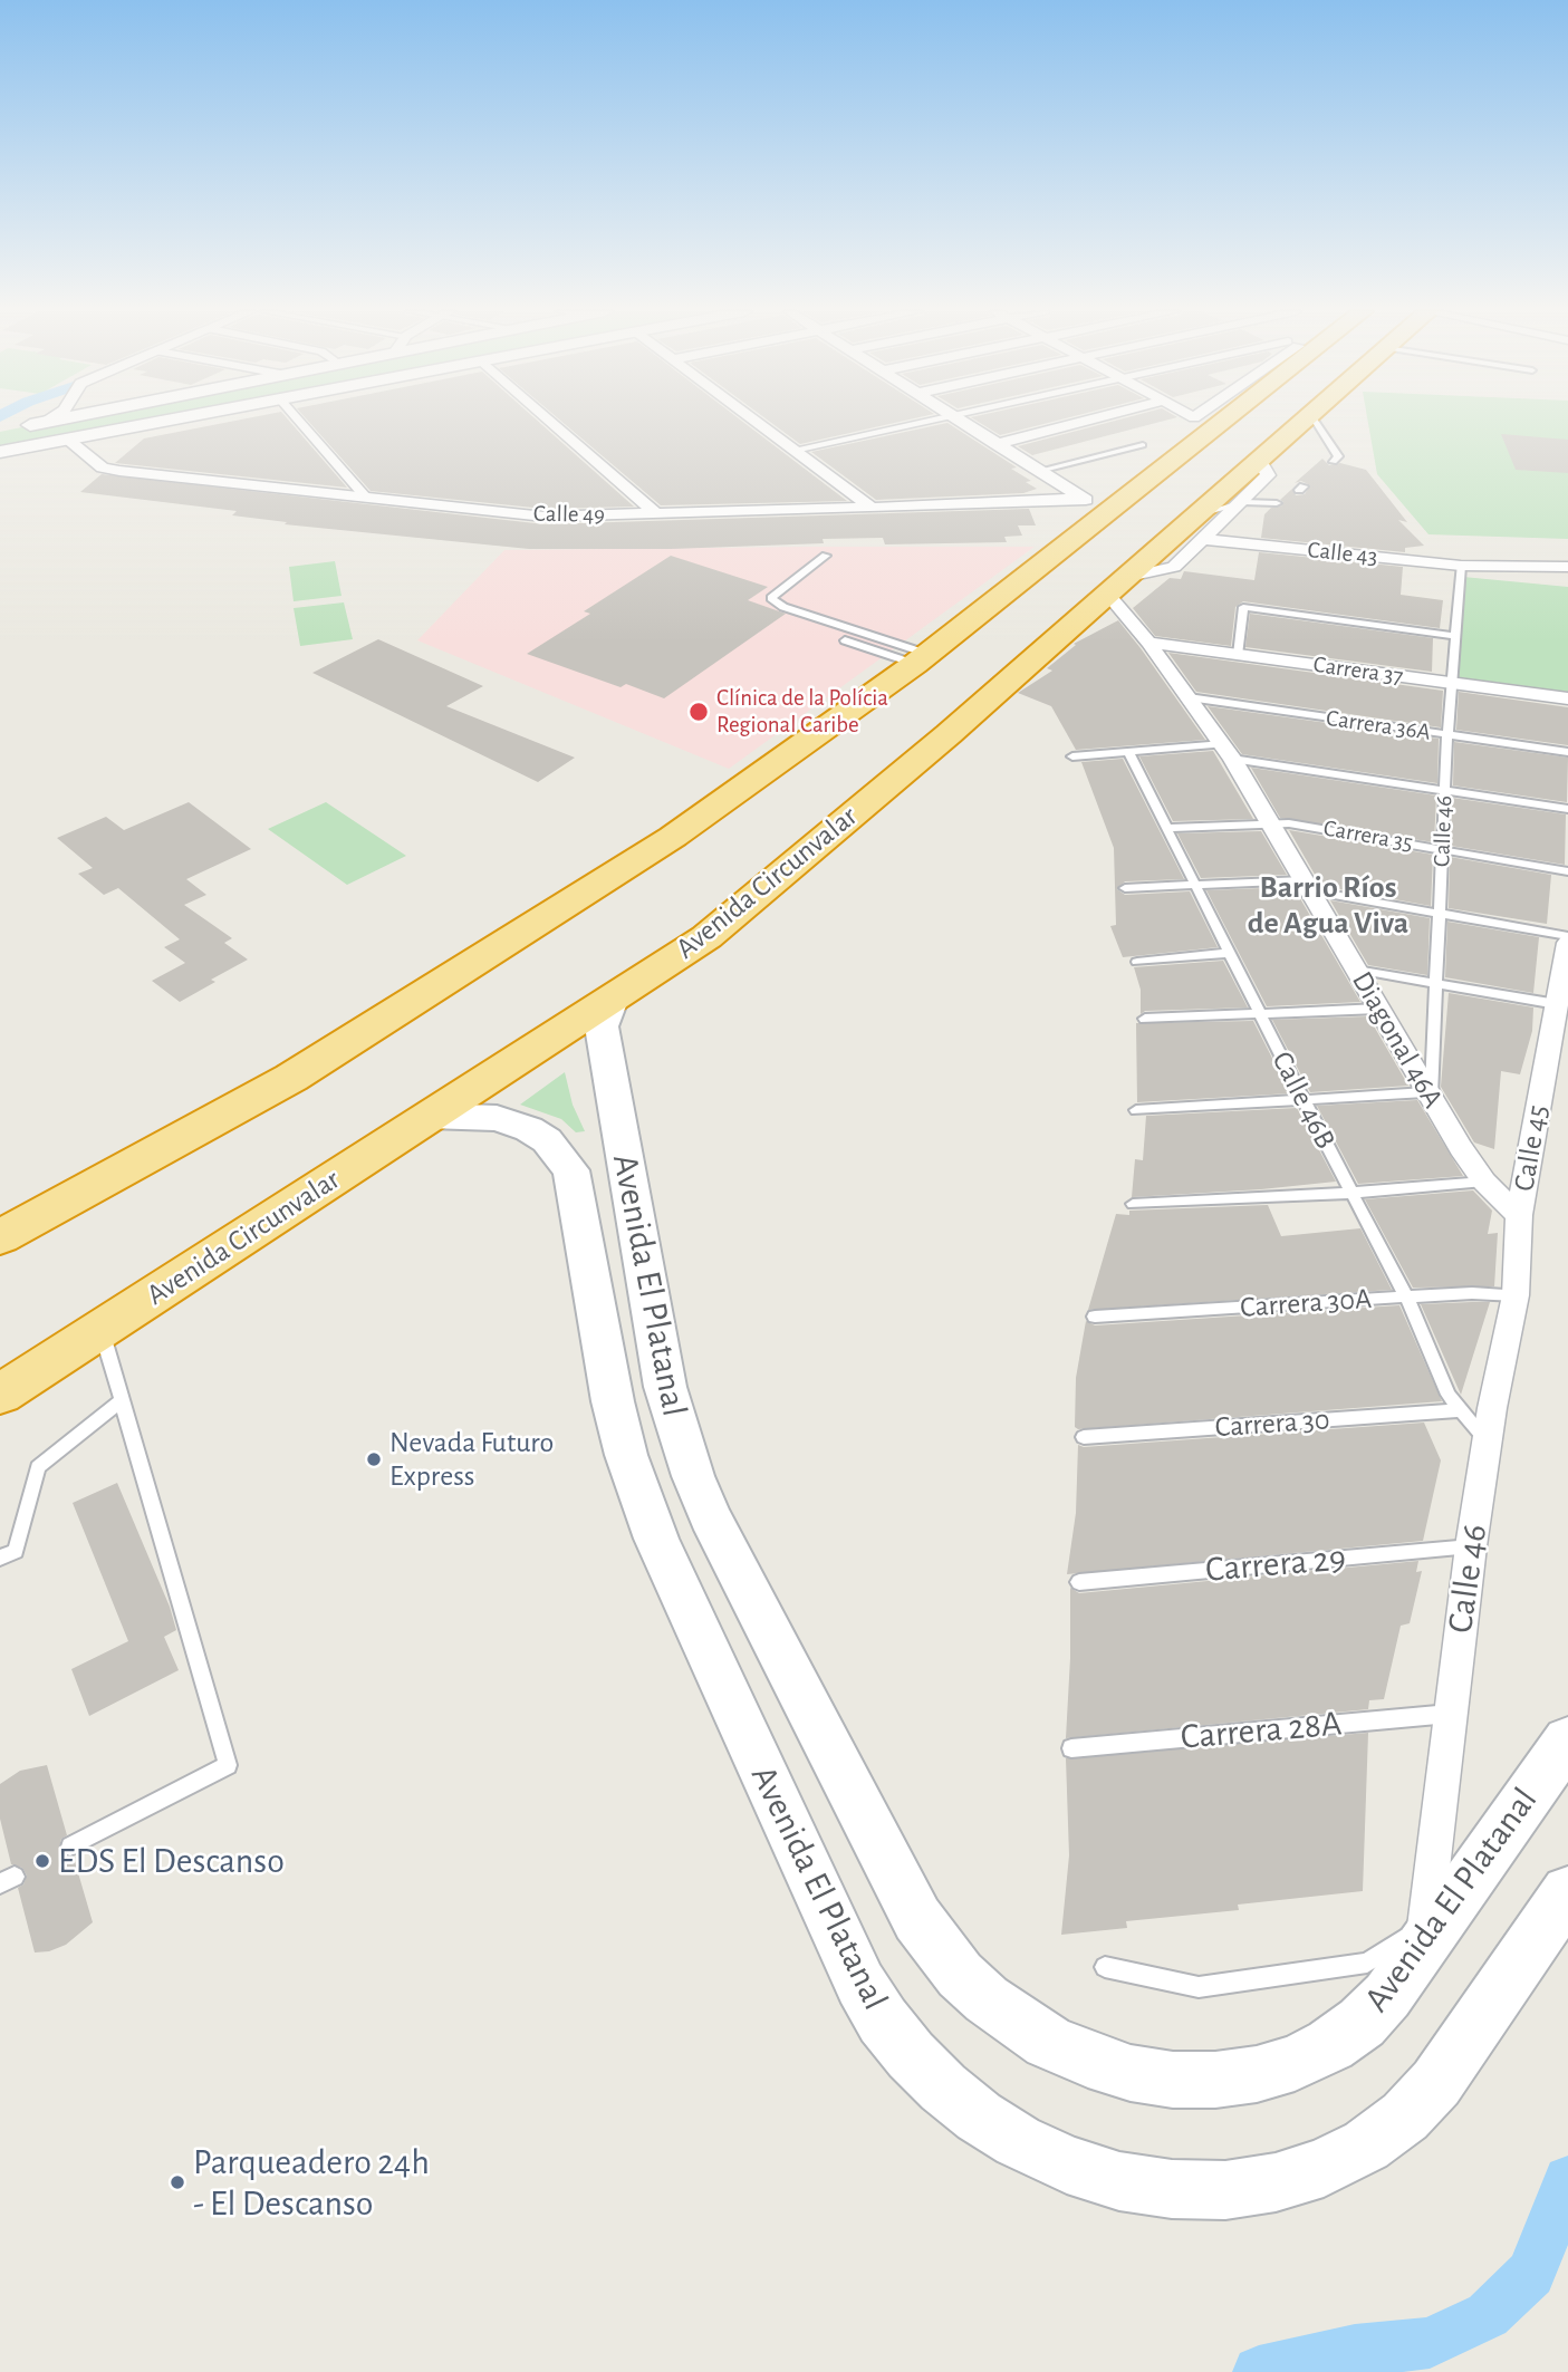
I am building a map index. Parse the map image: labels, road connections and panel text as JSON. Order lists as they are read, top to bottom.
{
  "streets": {
    "highway": ["Avenida Circunvalar"],
    "main road": ["Avenida El Platanal"],
    "street": [
      "Calle 49",
      "Calle 43",
      "Carrera 37",
      "Calle 46",
      "Diagonal 46A",
      "Calle 45"
    ],
    "lane": [
      "Carrera 36A",
      "Carrera 35",
      "Calle 46B",
      "Carrera 30A",
      "Carrera 30",
      "Carrera 29",
      "Carrera 28A"
    ]
  },
  "crossings": [
    ["Calle 43", "Calle 46"],
    ["Calle 43", "Avenida Circunvalar"],
    ["Carrera 37", "Calle 46"],
    ["Carrera 37", "Diagonal 46A"],
    ["Carrera 36A", "Calle 46"],
    ["Carrera 36A", "Diagonal 46A"],
    ["Calle 46", "Carrera 35"],
    ["Calle 46", "Diagonal 46A"],
    ["Calle 46", "Calle 46B"],
    ["Calle 46", "Calle 45"],
    ["Calle 46", "Avenida El Platanal"],
    ["Calle 46", "Carrera 30A"],
    ["Calle 46", "Carrera 29"],
    ["Calle 46", "Carrera 28A"],
    ["Carrera 35", "Diagonal 46A"],
    ["Carrera 35", "Calle 46B"],
    ["Avenida Circunvalar", "Diagonal 46A"],
    ["Avenida Circunvalar", "Avenida El Platanal"],
    ["Diagonal 46A", "Calle 45"],
    ["Calle 46B", "Carrera 30A"],
    ["Calle 46B", "Carrera 30"]
  ],
  "districts": ["Barrio Ríos de Agua Viva"],
  "places": [
    "Clínica de la Polícia Regional Caribe",
    "Nevada Futuro Express",
    "EDS El Descanso",
    "Parqueadero 24h - El Descanso"
  ]
}
